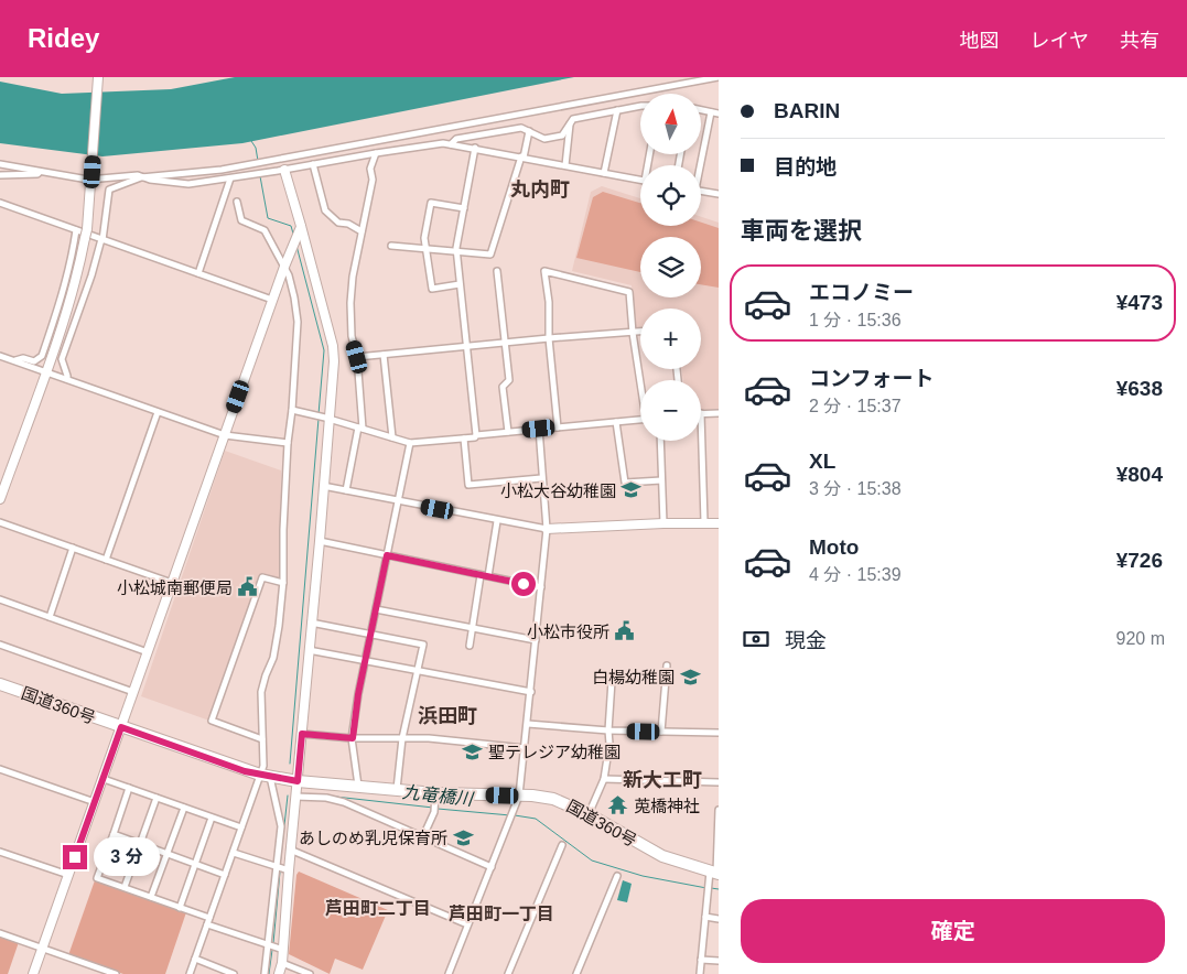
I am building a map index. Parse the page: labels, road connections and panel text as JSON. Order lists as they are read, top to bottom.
{
  "streets": {
    "highway": ["国道360号"]
  },
  "districts": [
    "丸内町",
    "浜田町",
    "新大工町",
    "芦田町二丁目",
    "芦田町一丁目"
  ],
  "water": ["九竜橋川"],
  "places": {
    "school or university": [
      "小松大谷幼稚園",
      "白楊幼稚園",
      "聖テレジア幼稚園",
      "あしのめ乳児保育所"
    ],
    "public building": ["小松城南郵便局", "小松市役所"],
    "temple": ["莵橋神社"]
  },
  "north": "top",
  "page": {
    "header": "Ridey",
    "nav": ["地図", "レイヤ", "共有"],
    "banner": ["BARIN", "目的地"],
    "map_buttons": ["+", "−"],
    "heading": "車両を選択",
    "list": [
      {
        "name": "エコノミー",
        "note": "1 分 · 15:36",
        "value": "¥473"
      },
      {
        "name": "コンフォート",
        "note": "2 分 · 15:37",
        "value": "¥638"
      },
      {
        "name": "XL",
        "note": "3 分 · 15:38",
        "value": "¥804"
      },
      {
        "name": "Moto",
        "note": "4 分 · 15:39",
        "value": "¥726"
      }
    ],
    "pay": ["現金", "920 m"],
    "bubble": "3 分",
    "buttons": "確定"
  }
}
